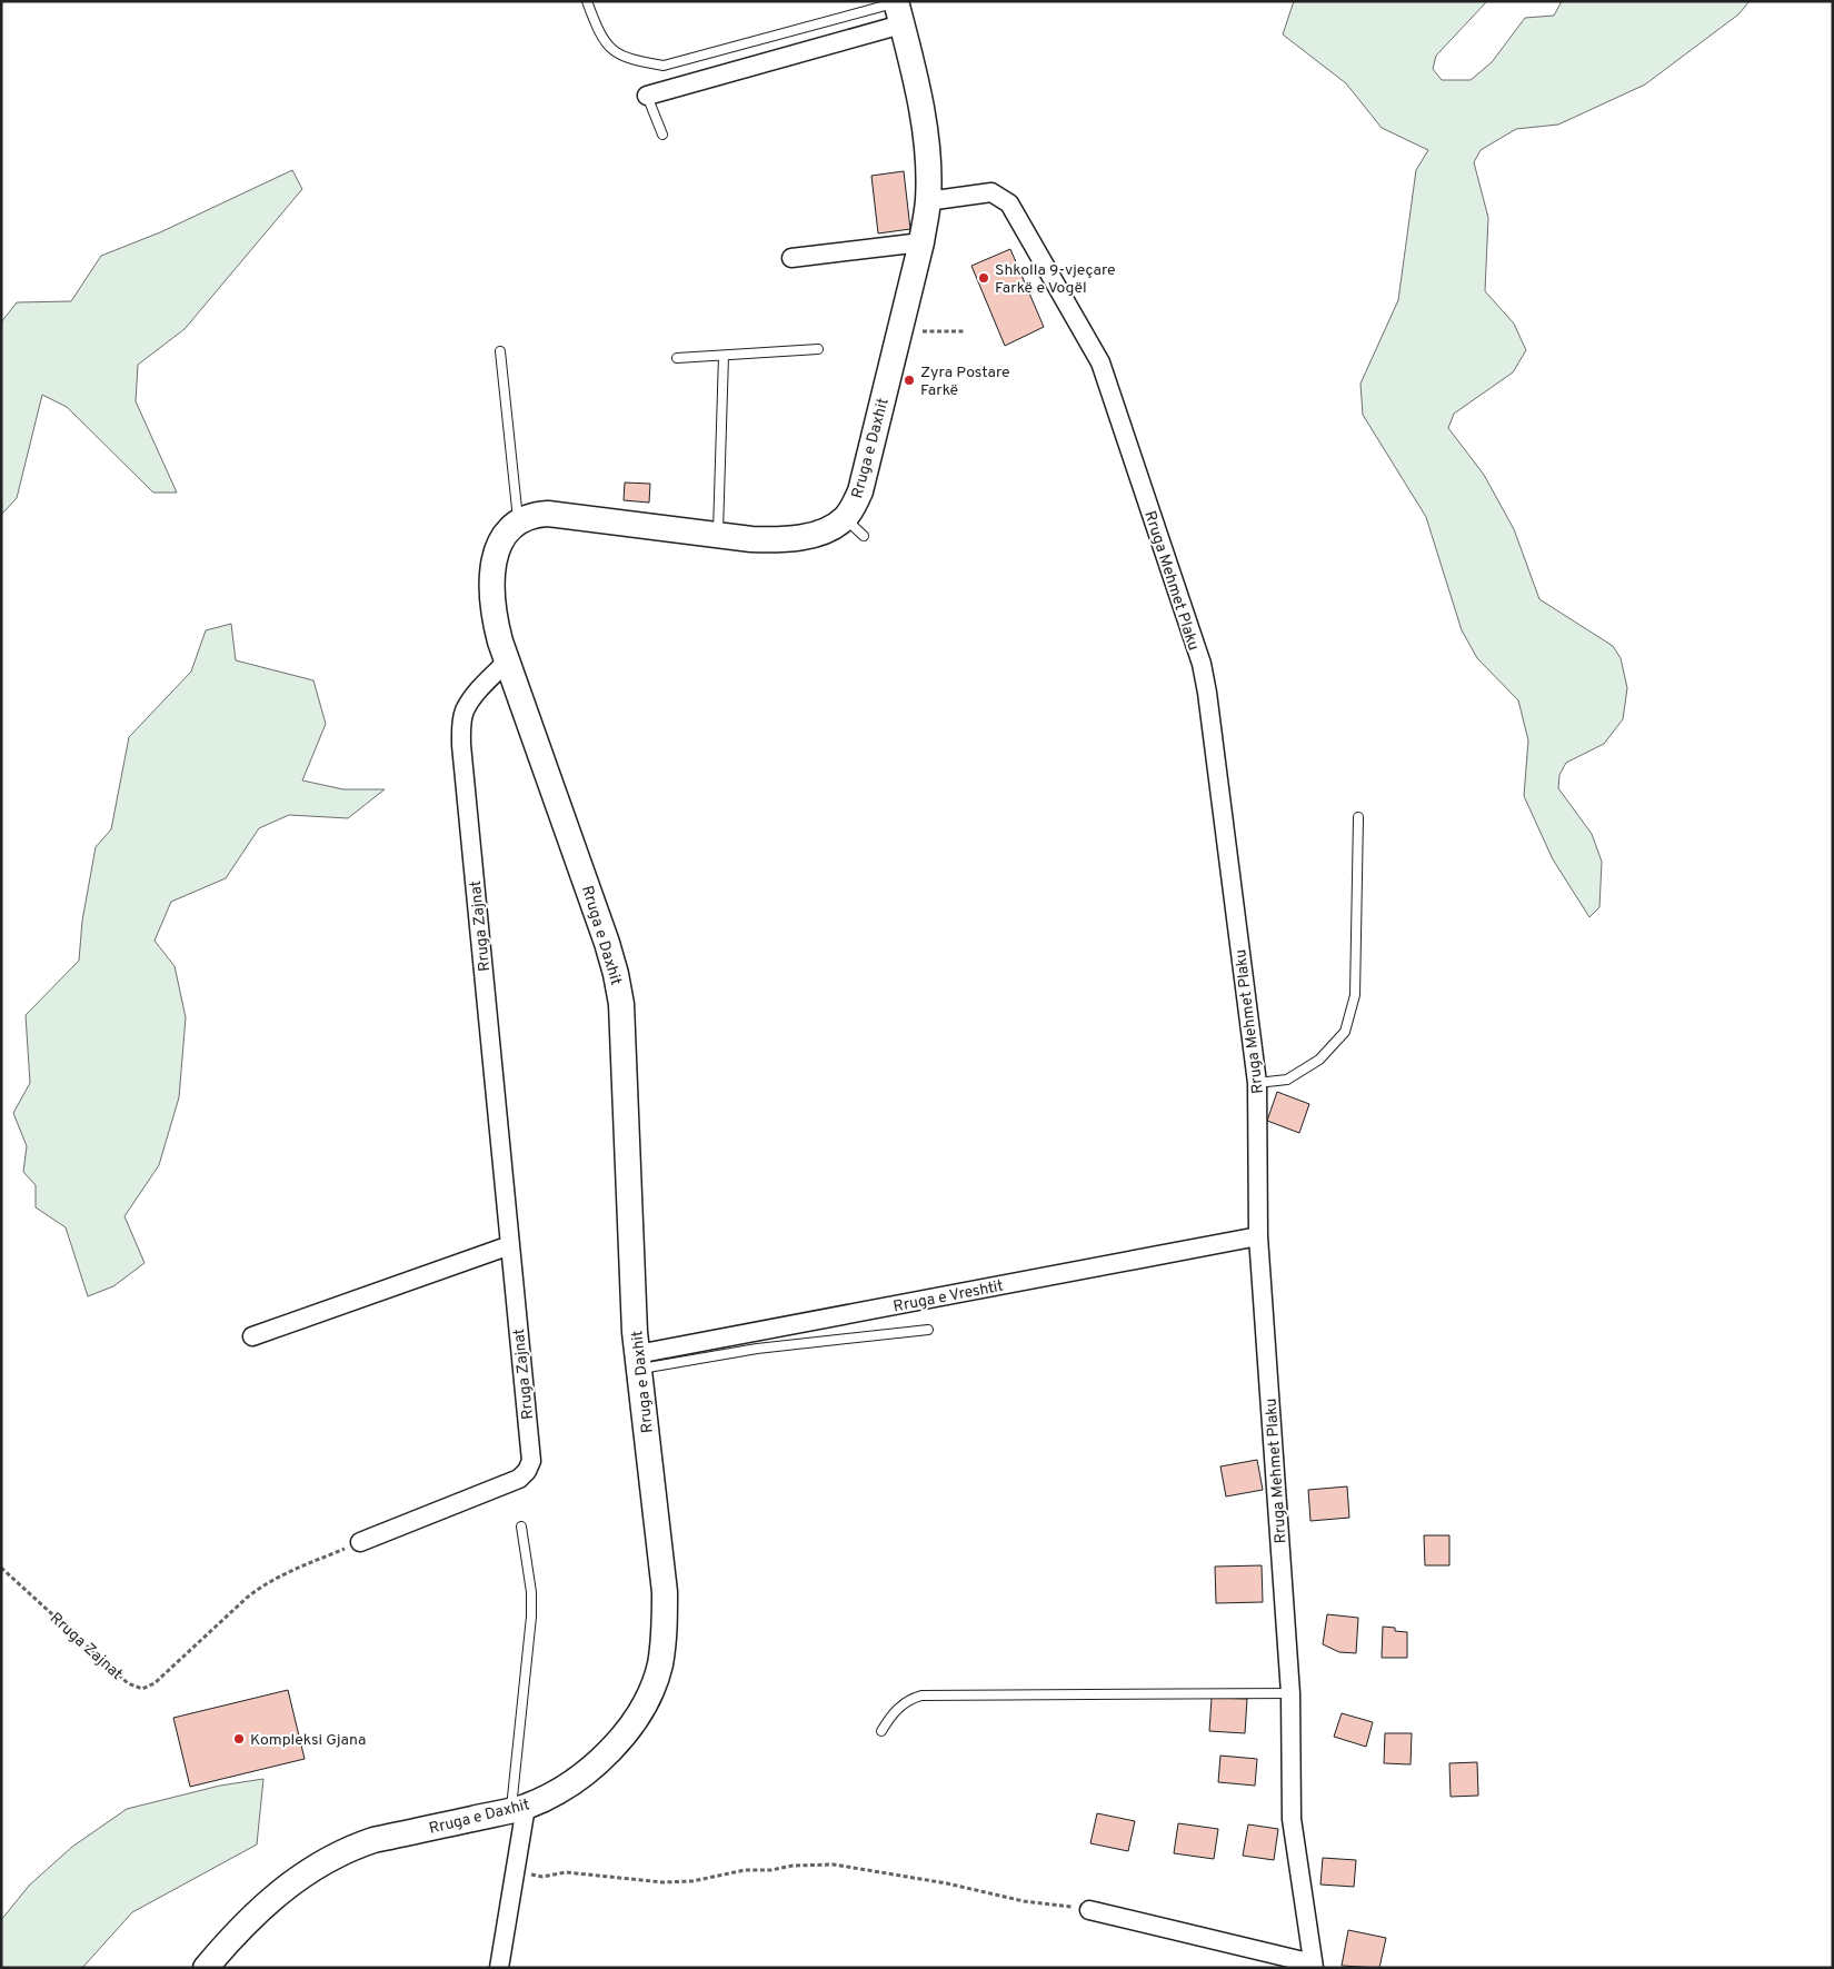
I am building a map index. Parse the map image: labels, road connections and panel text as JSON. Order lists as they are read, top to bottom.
{
  "streets": {
    "street": [
      "Rruga e Daxhit",
      "Rruga Mehmet Plaku",
      "Rruga Zajnat",
      "Rruga e Vreshtit"
    ]
  },
  "crossings": [
    ["Rruga e Daxhit", "Rruga Mehmet Plaku"],
    ["Rruga e Daxhit", "Rruga Zajnat"],
    ["Rruga e Daxhit", "Rruga e Vreshtit"],
    ["Rruga Mehmet Plaku", "Rruga e Vreshtit"]
  ],
  "places": ["Shkolla 9-vjeçare Farkë e Vogël", "Zyra Postare Farkë", "Kompleksi Gjana"]
}
